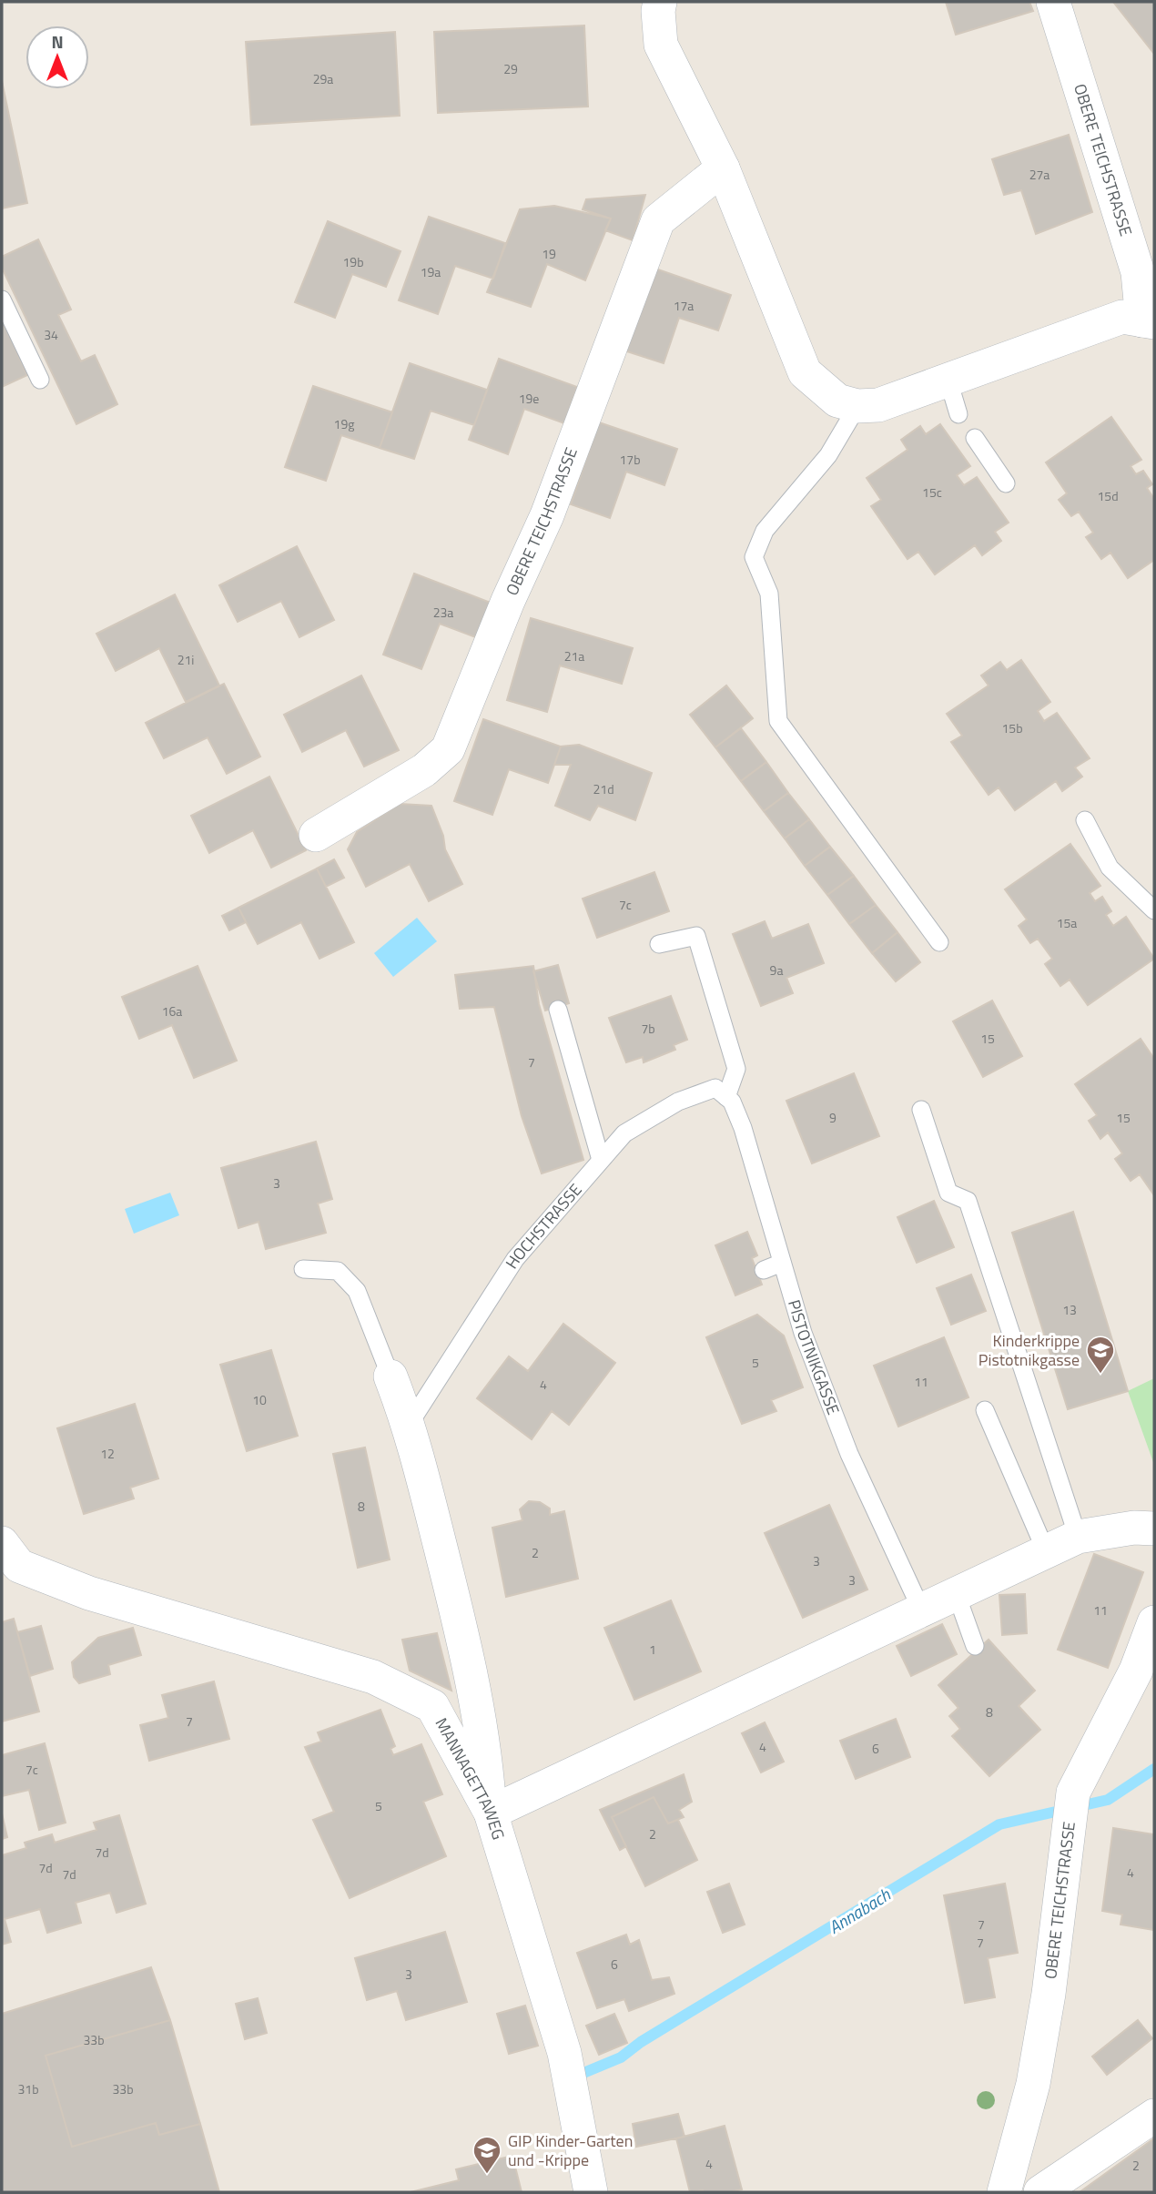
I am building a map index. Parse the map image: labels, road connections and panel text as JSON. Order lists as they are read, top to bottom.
{
  "streets": {
    "street": ["OBERE TEICHSTRASSE", "MANNAGETTAWEG"],
    "lane": ["HOCHSTRASSE", "PISTOTNIKGASSE"]
  },
  "crossings": [
    ["HOCHSTRASSE", "PISTOTNIKGASSE"]
  ],
  "water": ["Annabach"],
  "places": {
    "school or university": ["Kinderkrippe Pistotnikgasse", "GIP Kinder-Garten und -Krippe"]
  },
  "house_numbers": [
    "29",
    "29a",
    "27a",
    "19",
    "19b",
    "19a",
    "17a",
    "34",
    "19e",
    "19g",
    "17b",
    "15c",
    "15d",
    "23a",
    "21a",
    "21i",
    "15b",
    "21d",
    "7c",
    "15a",
    "9a",
    "16a",
    "7b",
    "15",
    "7",
    "9",
    "15",
    "3",
    "13",
    "5",
    "11",
    "4",
    "10",
    "12",
    "8",
    "2",
    "3",
    "3",
    "11",
    "1",
    "8",
    "7",
    "4",
    "6",
    "7c",
    "5",
    "2",
    "7d",
    "7d",
    "4",
    "7d",
    "7",
    "7",
    "6",
    "3",
    "33b",
    "31b",
    "33b",
    "4",
    "2"
  ],
  "north": "top"
}
